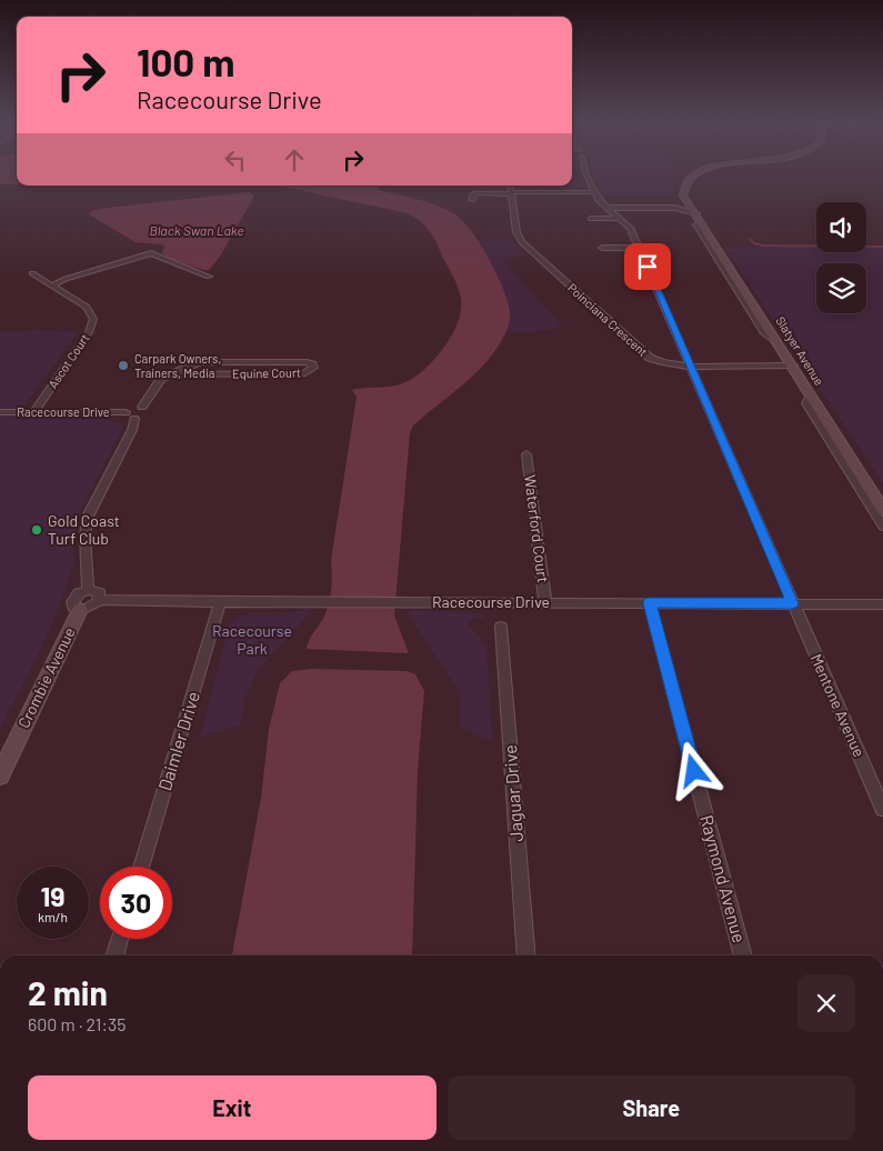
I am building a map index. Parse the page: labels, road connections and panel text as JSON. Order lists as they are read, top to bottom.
{
  "streets": {
    "main road": ["Slatyer Avenue", "Crombie Avenue"],
    "street": [
      "Poinciana Crescent",
      "Ascot Court",
      "Equine Court",
      "Racecourse Drive",
      "Waterford Court",
      "Mentone Avenue",
      "Daimler Drive",
      "Jaguar Drive",
      "Raymond Avenue"
    ]
  },
  "crossings": [
    ["Poinciana Crescent", "Slatyer Avenue"],
    ["Poinciana Crescent", "Mentone Avenue"],
    ["Ascot Court", "Racecourse Drive"],
    ["Equine Court", "Racecourse Drive"],
    ["Racecourse Drive", "Waterford Court"],
    ["Racecourse Drive", "Crombie Avenue"],
    ["Racecourse Drive", "Mentone Avenue"],
    ["Racecourse Drive", "Daimler Drive"],
    ["Racecourse Drive", "Raymond Avenue"]
  ],
  "water": ["Black Swan Lake"],
  "parks": ["Racecourse Park"],
  "places": ["Carpark Owners, Trainers, Media", "Gold Coast Turf Club"],
  "page": {
    "turn": ["100 m", "Racecourse Drive"],
    "speed": "19 km/h",
    "limit": "30",
    "heading": ["2 min", "600 m · 21:35"],
    "buttons": ["Exit", "Share"]
  }
}
